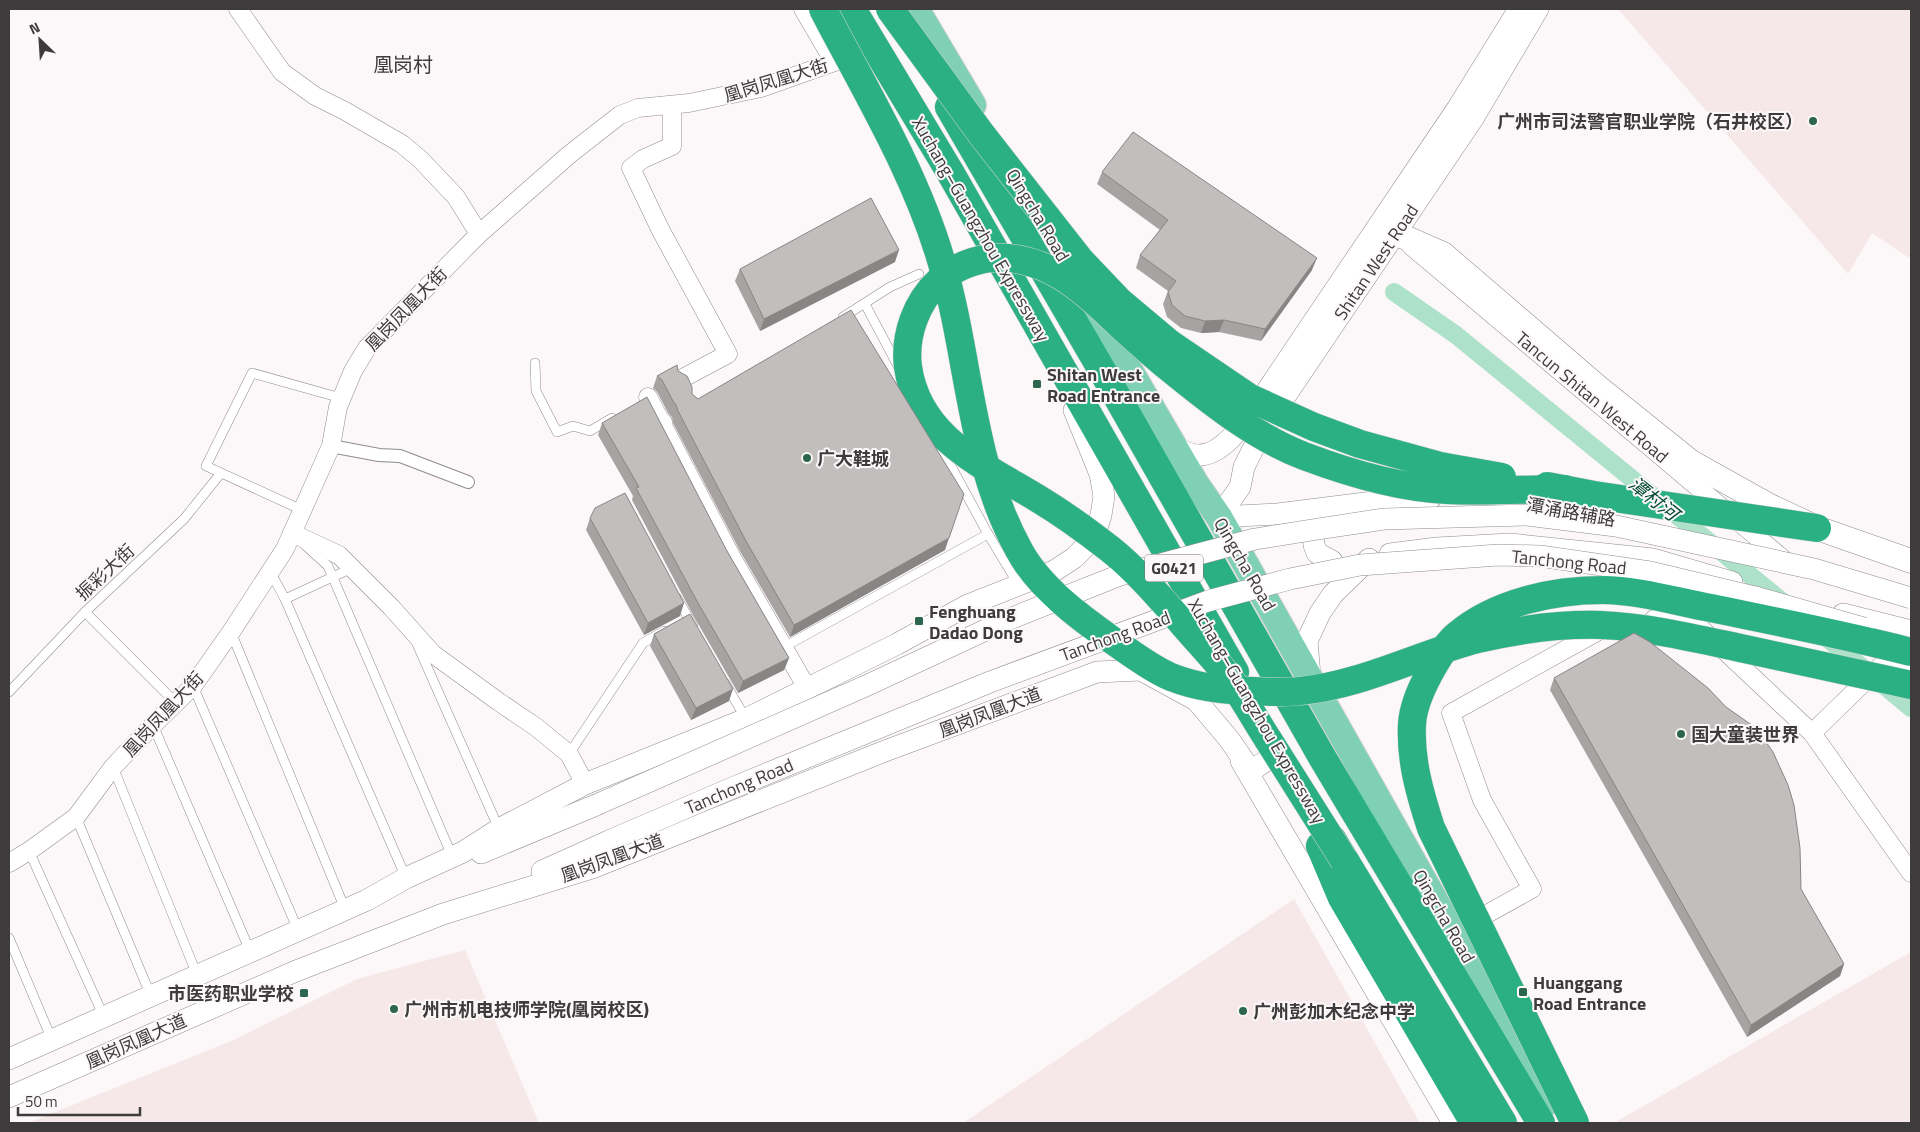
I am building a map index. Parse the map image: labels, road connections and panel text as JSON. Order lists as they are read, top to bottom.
{
  "streets": {
    "highway": ["Xuchang–Guangzhou Expressway", "G0421"],
    "main road": ["Qingcha Road"],
    "street": [
      "凰岗凤凰大街",
      "Shitan West Road",
      "Tancun Shitan West Road",
      "潭涌路辅路",
      "Tanchong Road",
      "凰岗凤凰大道"
    ],
    "lane": ["振彩大街"]
  },
  "crossings": [
    ["Qingcha Road", "Shitan West Road"],
    ["Qingcha Road", "潭涌路辅路"],
    ["Shitan West Road", "Tancun Shitan West Road"],
    ["Shitan West Road", "潭涌路辅路"],
    ["Tancun Shitan West Road", "潭涌路辅路"],
    ["潭涌路辅路", "Tanchong Road"],
    ["Tanchong Road", "凰岗凤凰大道"]
  ],
  "districts": ["凰岗村"],
  "water": ["潭村河"],
  "places": {
    "other": [
      "广州市司法警官职业学院（石井校区）",
      "广大鞋城",
      "国大童装世界",
      "广州市机电技师学院(凰岗校区)",
      "广州彭加木纪念中学"
    ],
    "transit": [
      "Shitan West Road Entrance",
      "Fenghuang Dadao Dong",
      "Huanggang Road Entrance",
      "市医药职业学校"
    ]
  },
  "scale_bar": "50 m",
  "north": "top left"
}
